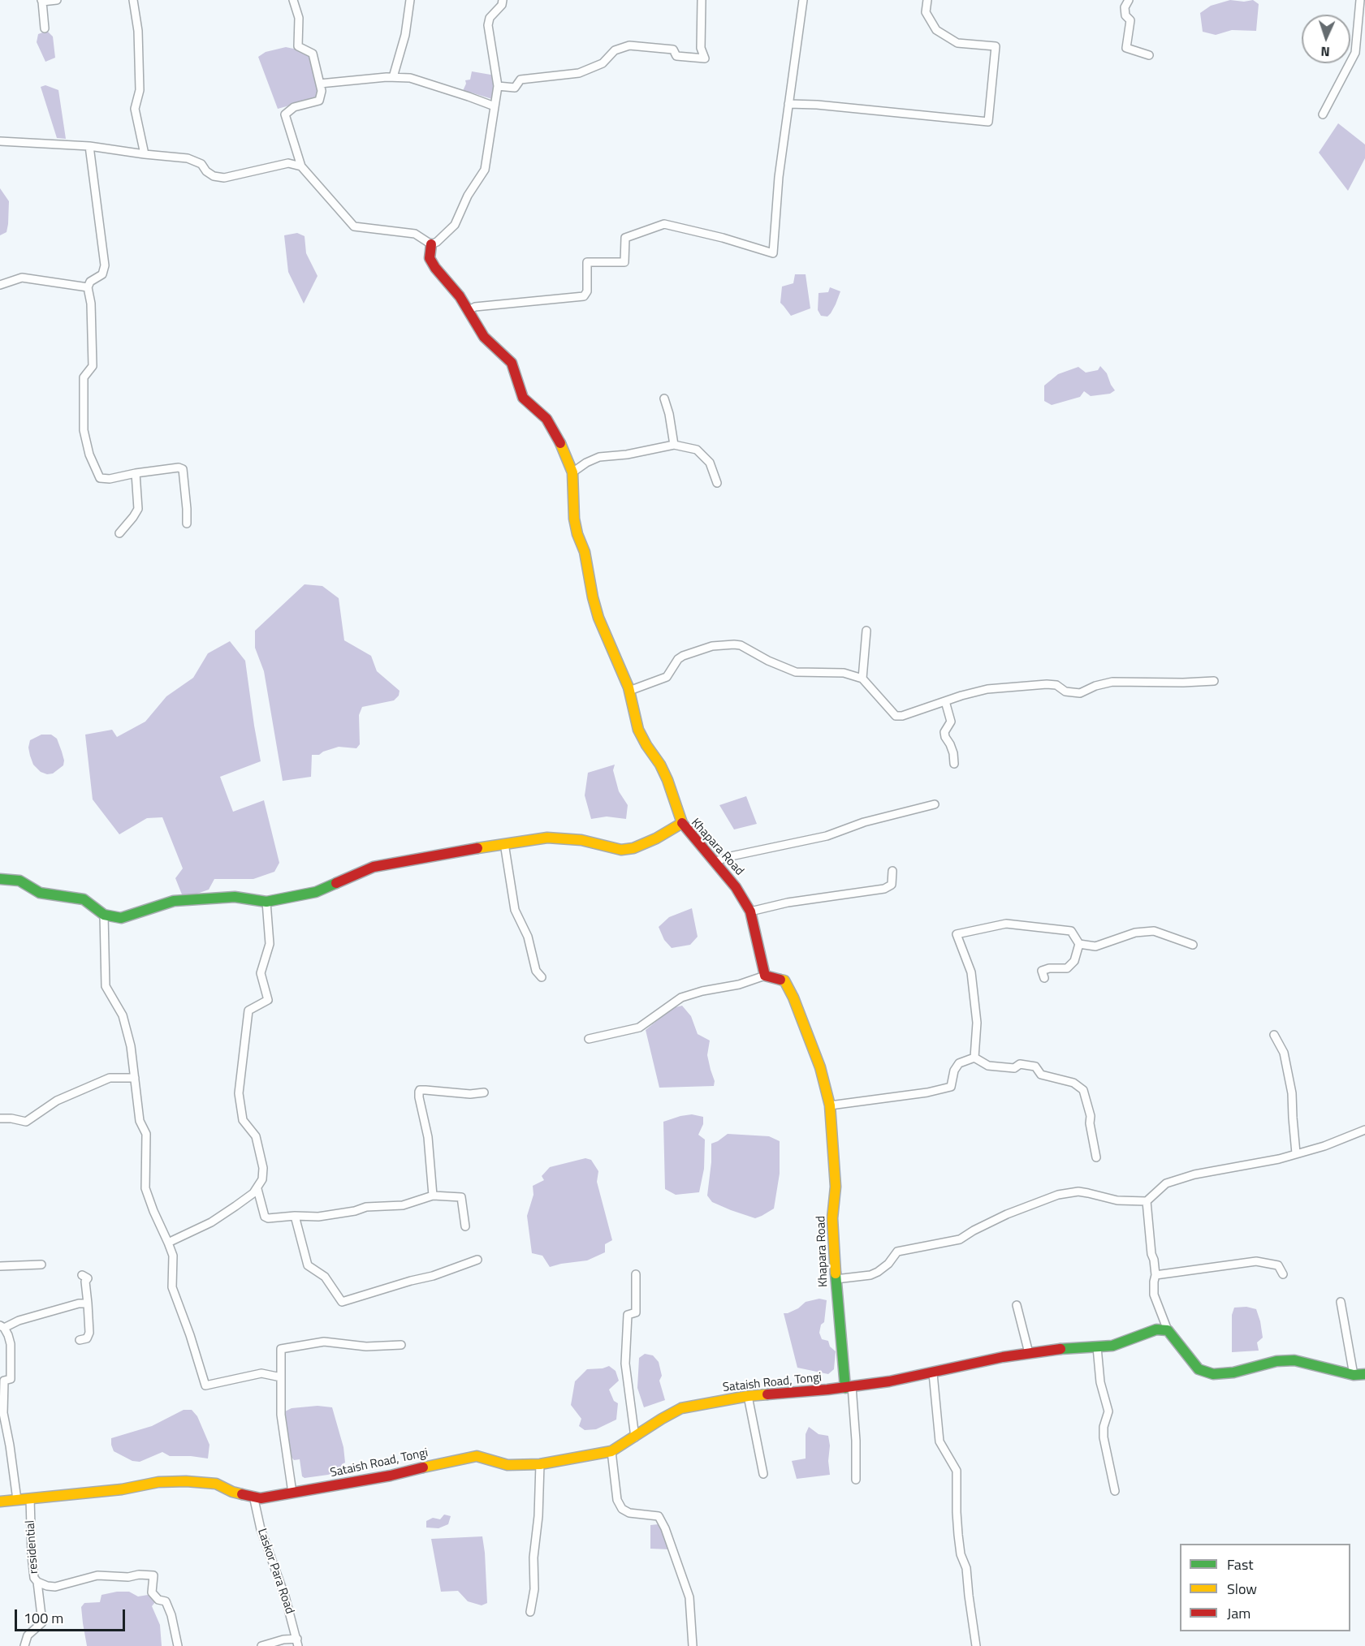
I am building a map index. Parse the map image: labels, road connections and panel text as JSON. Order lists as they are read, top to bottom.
{
  "streets": {
    "street": [
      "Khapara Road",
      "Sataish Road, Tongi",
      "residential",
      "Laskor Para Road"
    ]
  },
  "crossings": [
    ["Khapara Road", "Sataish Road, Tongi"],
    ["Sataish Road, Tongi", "residential"],
    ["Sataish Road, Tongi", "Laskor Para Road"]
  ],
  "legend": ["Fast", "Slow", "Jam"],
  "scale_bar": "100 m",
  "north": "bottom"
}
